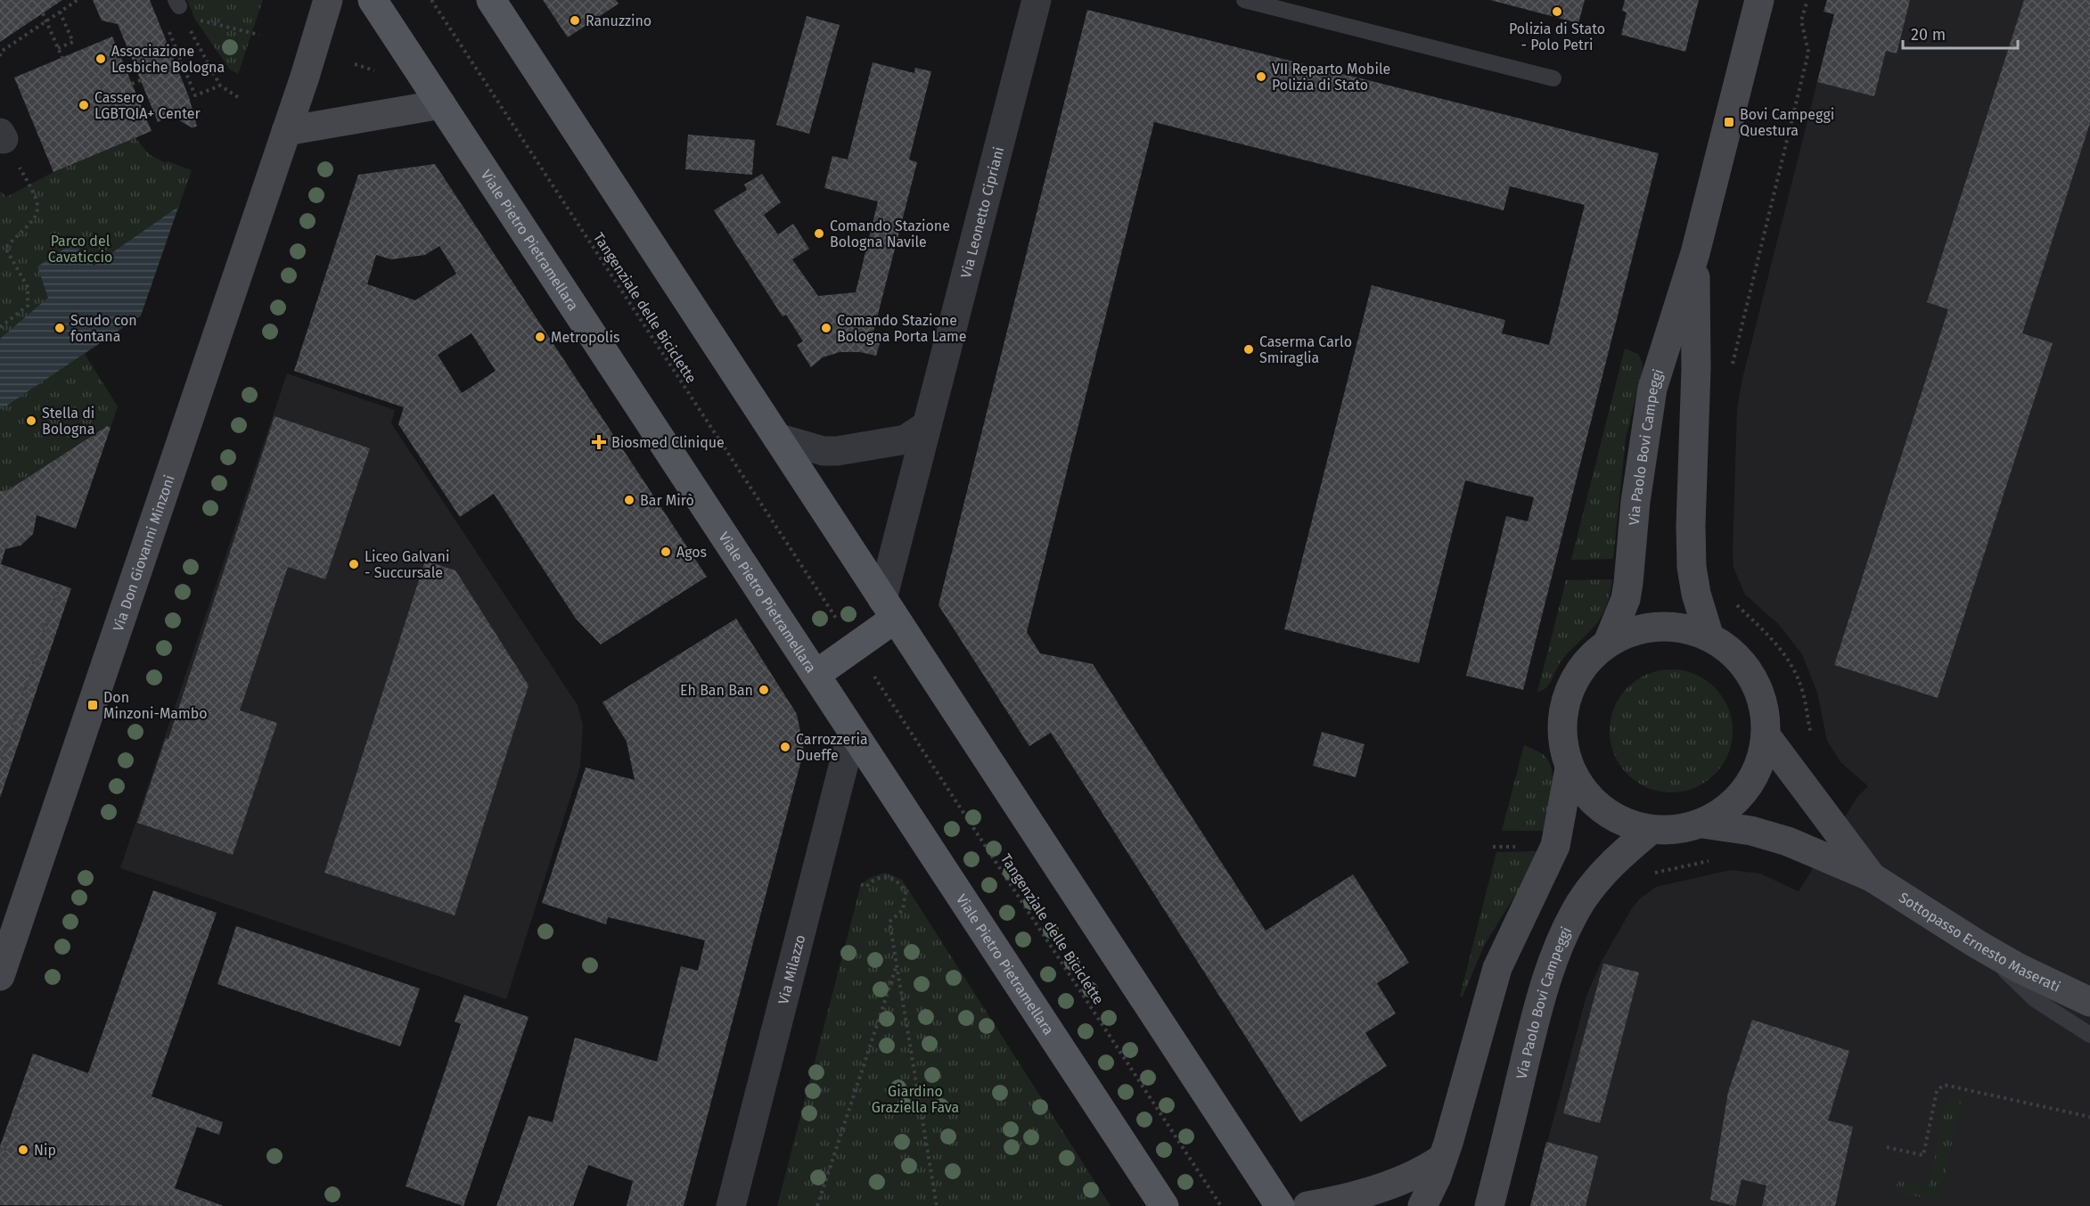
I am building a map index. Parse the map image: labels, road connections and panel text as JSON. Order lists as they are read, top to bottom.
{
  "streets": {
    "main road": ["Viale Pietro Pietramellara"],
    "street": [
      "Via Leonetto Cipriani",
      "Via Paolo Bovi Campeggi",
      "Via Don Giovanni Minzoni",
      "Sottopasso Ernesto Maserati",
      "Via Milazzo"
    ],
    "path": ["Tangenziale delle Biciclette"]
  },
  "crossings": [
    ["Viale Pietro Pietramellara", "Via Milazzo"]
  ],
  "parks": ["Parco del Cavaticcio", "Giardino Graziella Fava"],
  "places": {
    "other": [
      "Polizia di Stato - Polo Petri",
      "Ranuzzino",
      "Associazione Lesbiche Bologna",
      "VII Reparto Mobile Polizia di Stato",
      "Cassero LGBTQIA+ Center",
      "Comando Stazione Bologna Navile",
      "Scudo con fontana",
      "Comando Stazione Bologna Porta Lame",
      "Metropolis",
      "Caserma Carlo Smiraglia",
      "Stella di Bologna",
      "Bar Mirò",
      "Agos",
      "Liceo Galvani - Succursale",
      "Eh Ban Ban",
      "Carrozzeria Dueffe",
      "Nip"
    ],
    "transit": ["Bovi Campeggi Questura", "Don Minzoni-Mambo"],
    "health": ["Biosmed Clinique"]
  },
  "scale_bar": "20 m"
}
